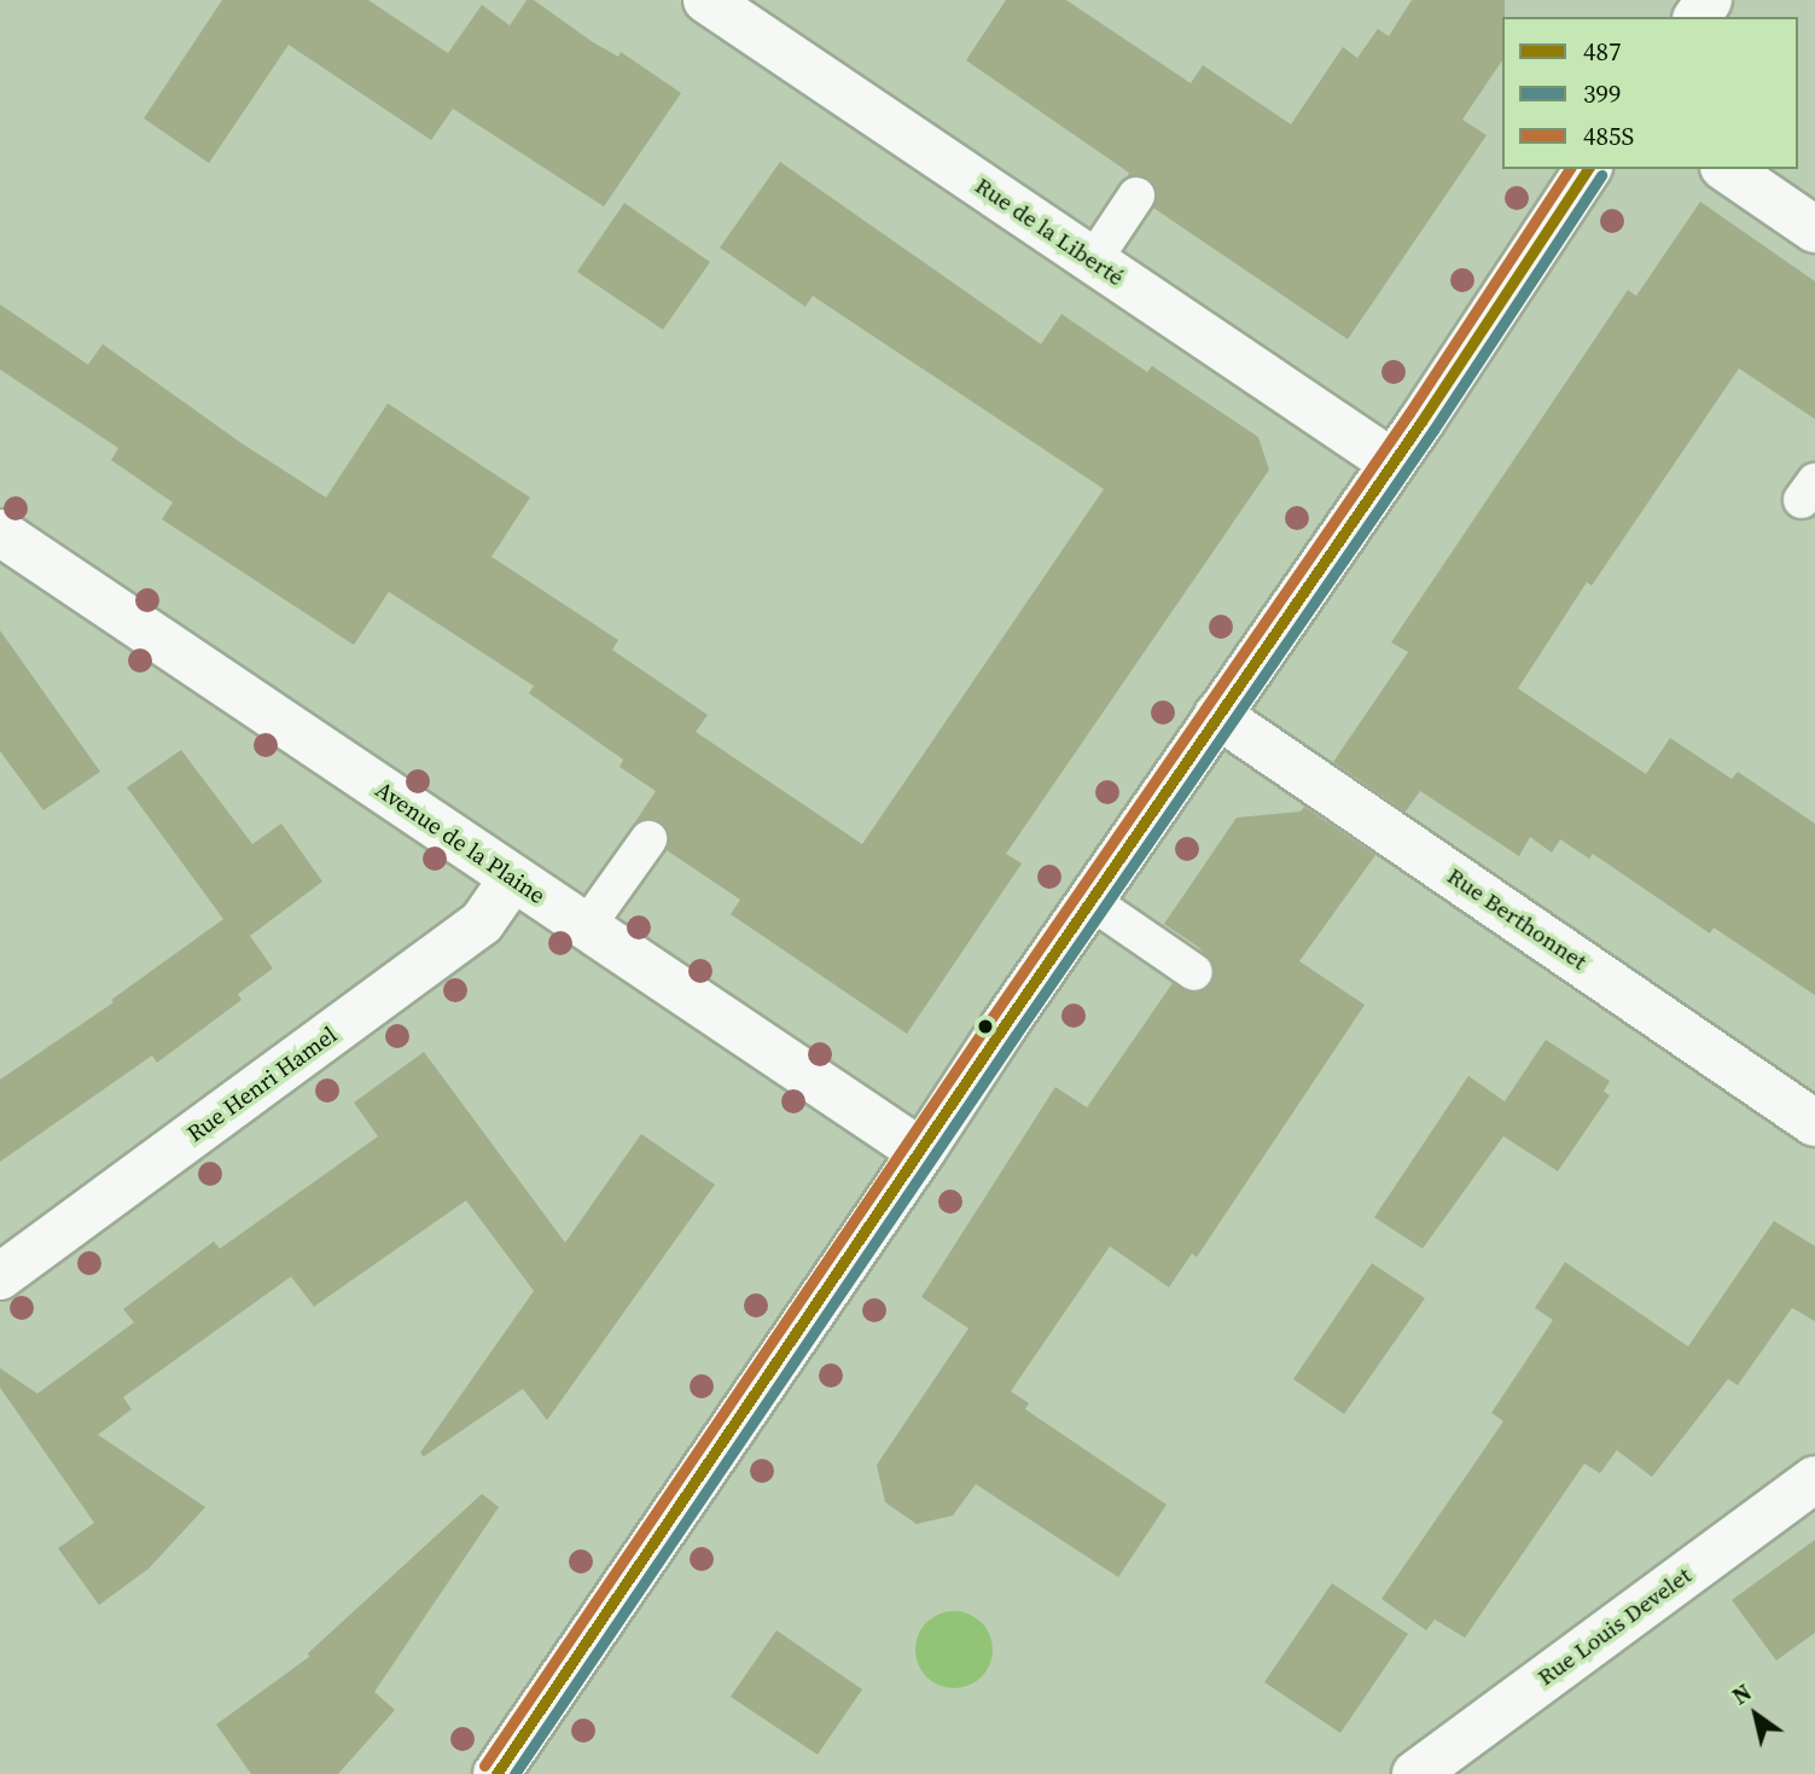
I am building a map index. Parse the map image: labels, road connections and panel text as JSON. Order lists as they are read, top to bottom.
{
  "streets": {
    "street": [
      "Rue de la Liberté",
      "Avenue de la Plaine",
      "Rue Berthonnet",
      "Rue Henri Hamel",
      "Rue Louis Develet"
    ]
  },
  "crossings": [
    ["Avenue de la Plaine", "Rue Henri Hamel"]
  ],
  "lines": ["transit line 487", "transit line 485S", "transit line 399"],
  "legend": ["487", "399", "485S"],
  "north": "top left"
}
